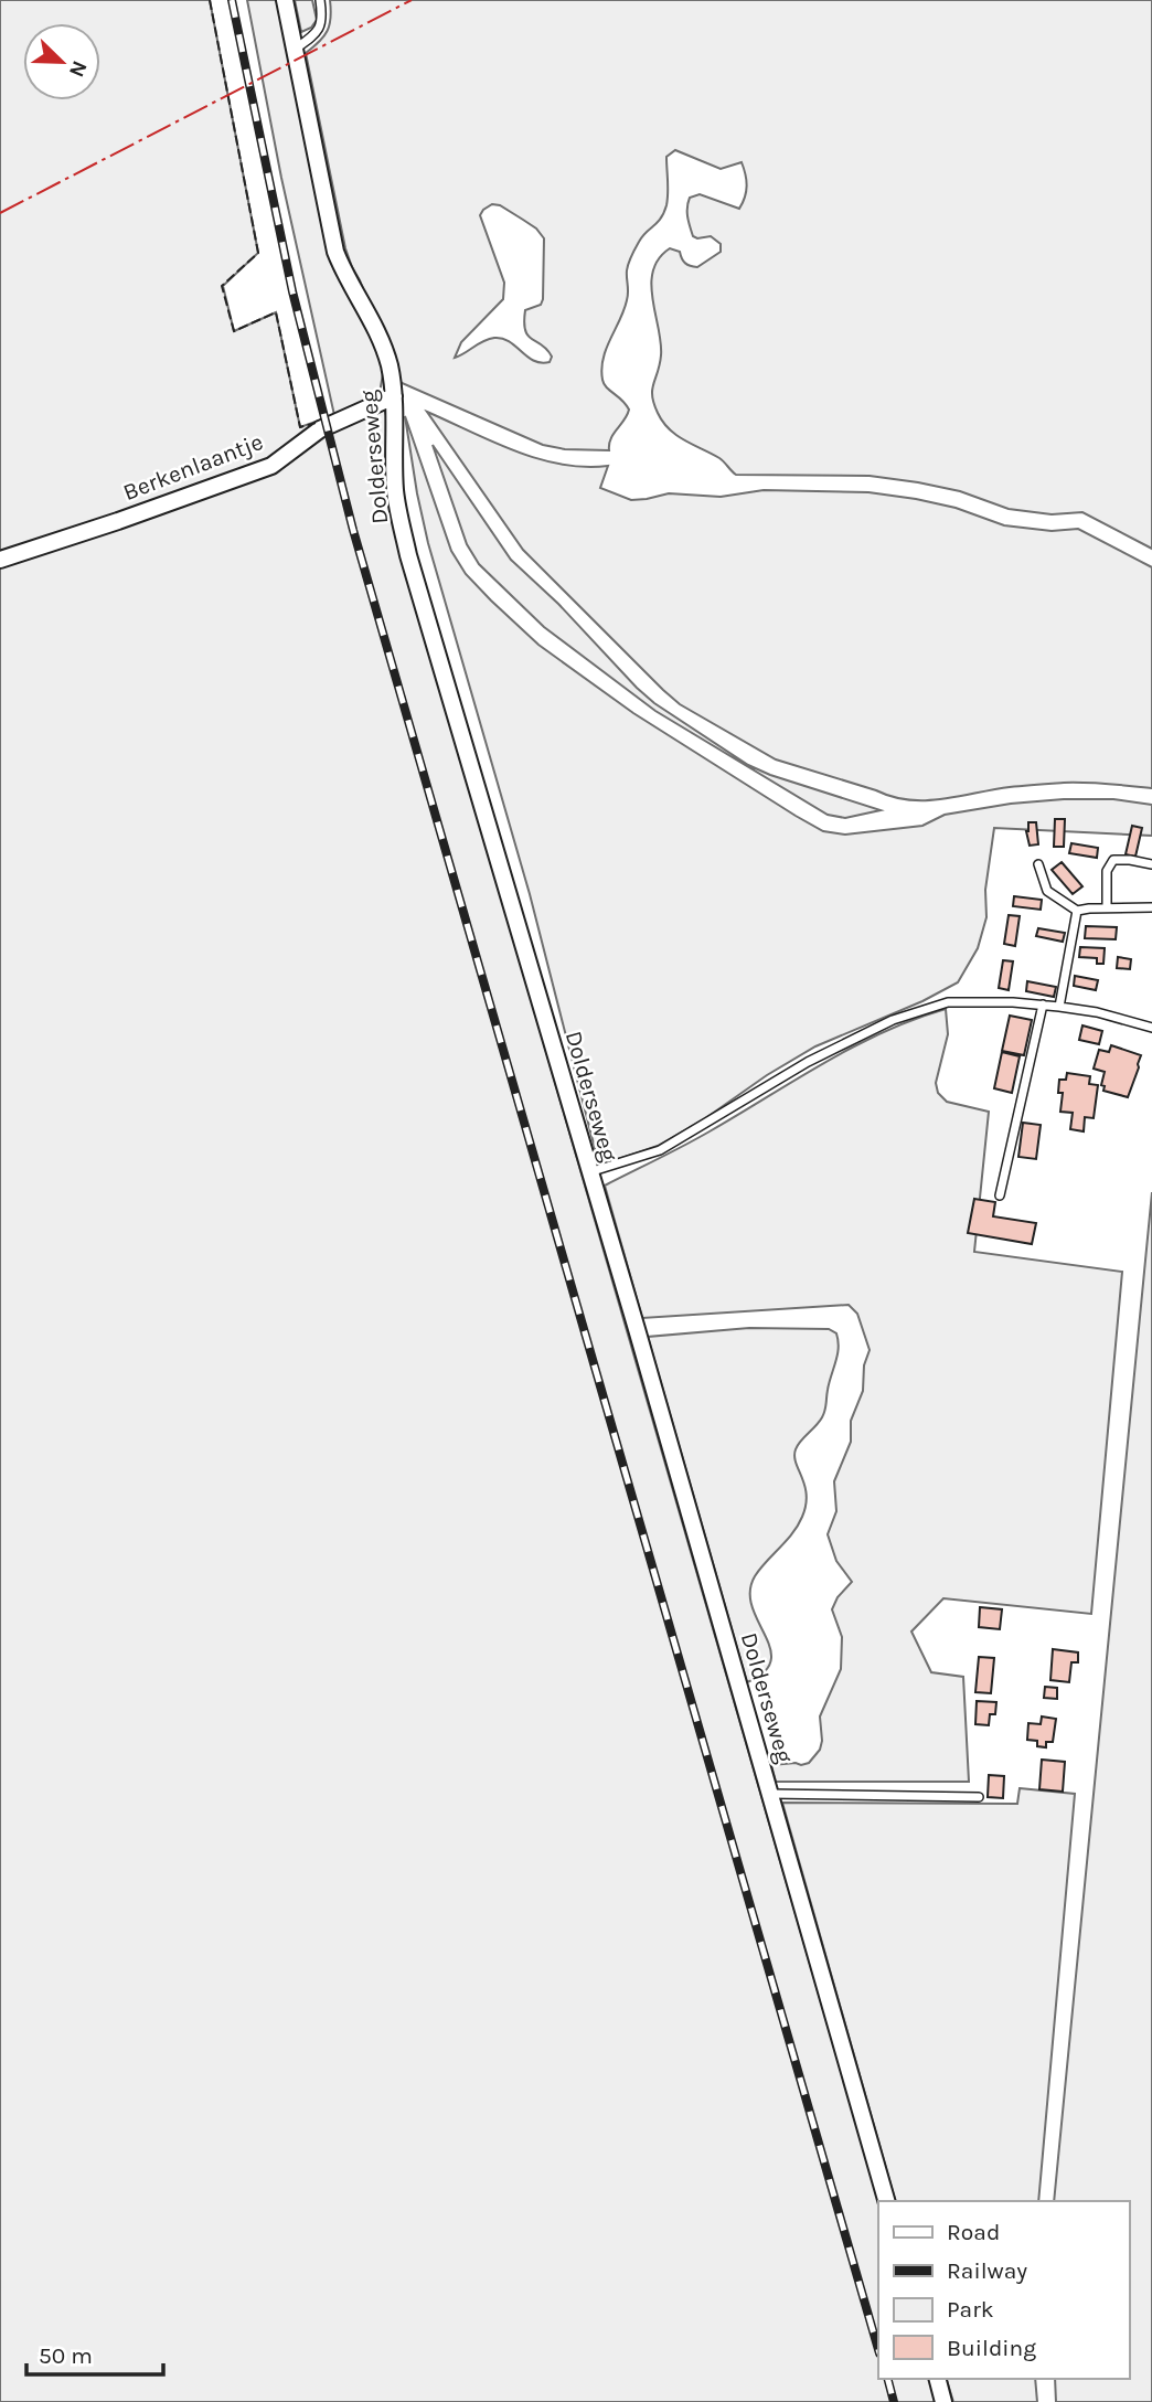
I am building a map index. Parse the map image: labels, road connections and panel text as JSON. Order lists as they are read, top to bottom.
{
  "streets": {
    "street": ["Dolderseweg", "Berkenlaantje"]
  },
  "crossings": [
    ["Dolderseweg", "Berkenlaantje"]
  ],
  "legend": [
    "Road",
    "Railway",
    "Park",
    "Building"
  ],
  "scale_bar": "50 m",
  "north": "bottom right"
}
